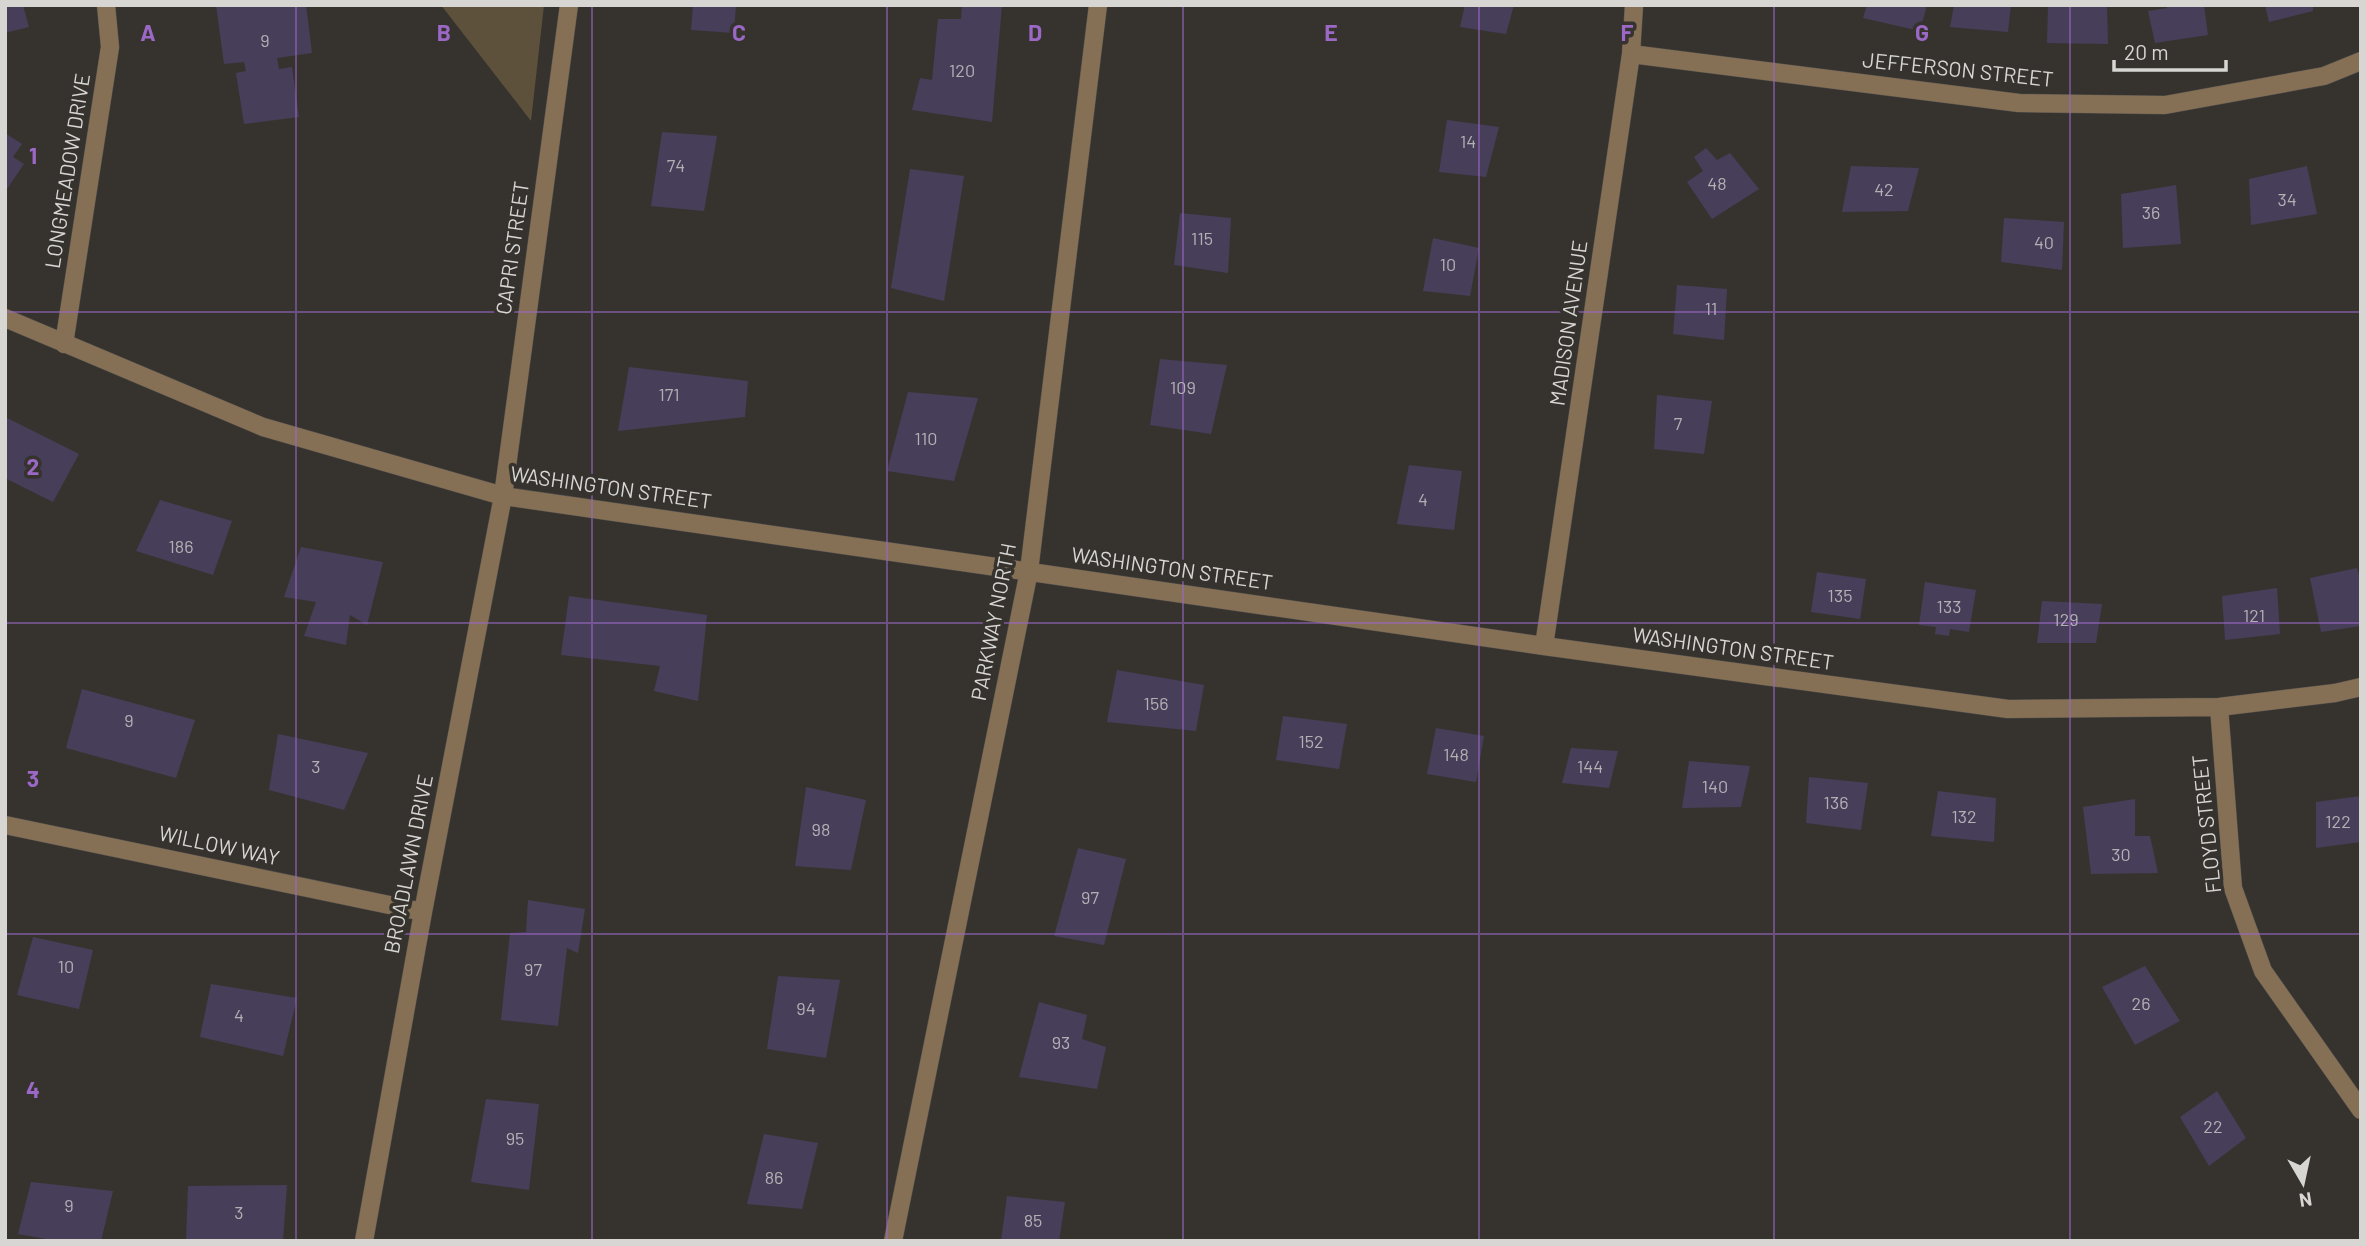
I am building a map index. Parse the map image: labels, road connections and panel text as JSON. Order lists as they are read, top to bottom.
{
  "streets": {
    "street": [
      "JEFFERSON STREET",
      "LONGMEADOW DRIVE",
      "CAPRI STREET",
      "MADISON AVENUE",
      "WASHINGTON STREET",
      "PARKWAY NORTH",
      "FLOYD STREET",
      "WILLOW WAY",
      "BROADLAWN DRIVE"
    ]
  },
  "crossings": [
    ["JEFFERSON STREET", "MADISON AVENUE"],
    ["LONGMEADOW DRIVE", "WASHINGTON STREET"],
    ["CAPRI STREET", "WASHINGTON STREET"],
    ["CAPRI STREET", "BROADLAWN DRIVE"],
    ["MADISON AVENUE", "WASHINGTON STREET"],
    ["WASHINGTON STREET", "PARKWAY NORTH"],
    ["WASHINGTON STREET", "FLOYD STREET"],
    ["WASHINGTON STREET", "BROADLAWN DRIVE"],
    ["WILLOW WAY", "BROADLAWN DRIVE"]
  ],
  "house_numbers": [
    "9",
    "120",
    "14",
    "74",
    "48",
    "42",
    "34",
    "36",
    "115",
    "40",
    "10",
    "11",
    "109",
    "171",
    "7",
    "110",
    "4",
    "186",
    "135",
    "133",
    "121",
    "129",
    "156",
    "9",
    "152",
    "148",
    "3",
    "144",
    "140",
    "136",
    "132",
    "122",
    "98",
    "30",
    "97",
    "10",
    "97",
    "26",
    "94",
    "4",
    "93",
    "22",
    "95",
    "86",
    "9",
    "3",
    "85"
  ],
  "scale_bar": "20 m",
  "north": "bottom",
  "grid": {
    "columns": [
      "A",
      "B",
      "C",
      "D",
      "E",
      "F",
      "G"
    ],
    "rows": [
      "1",
      "2",
      "3",
      "4"
    ]
  }
}
